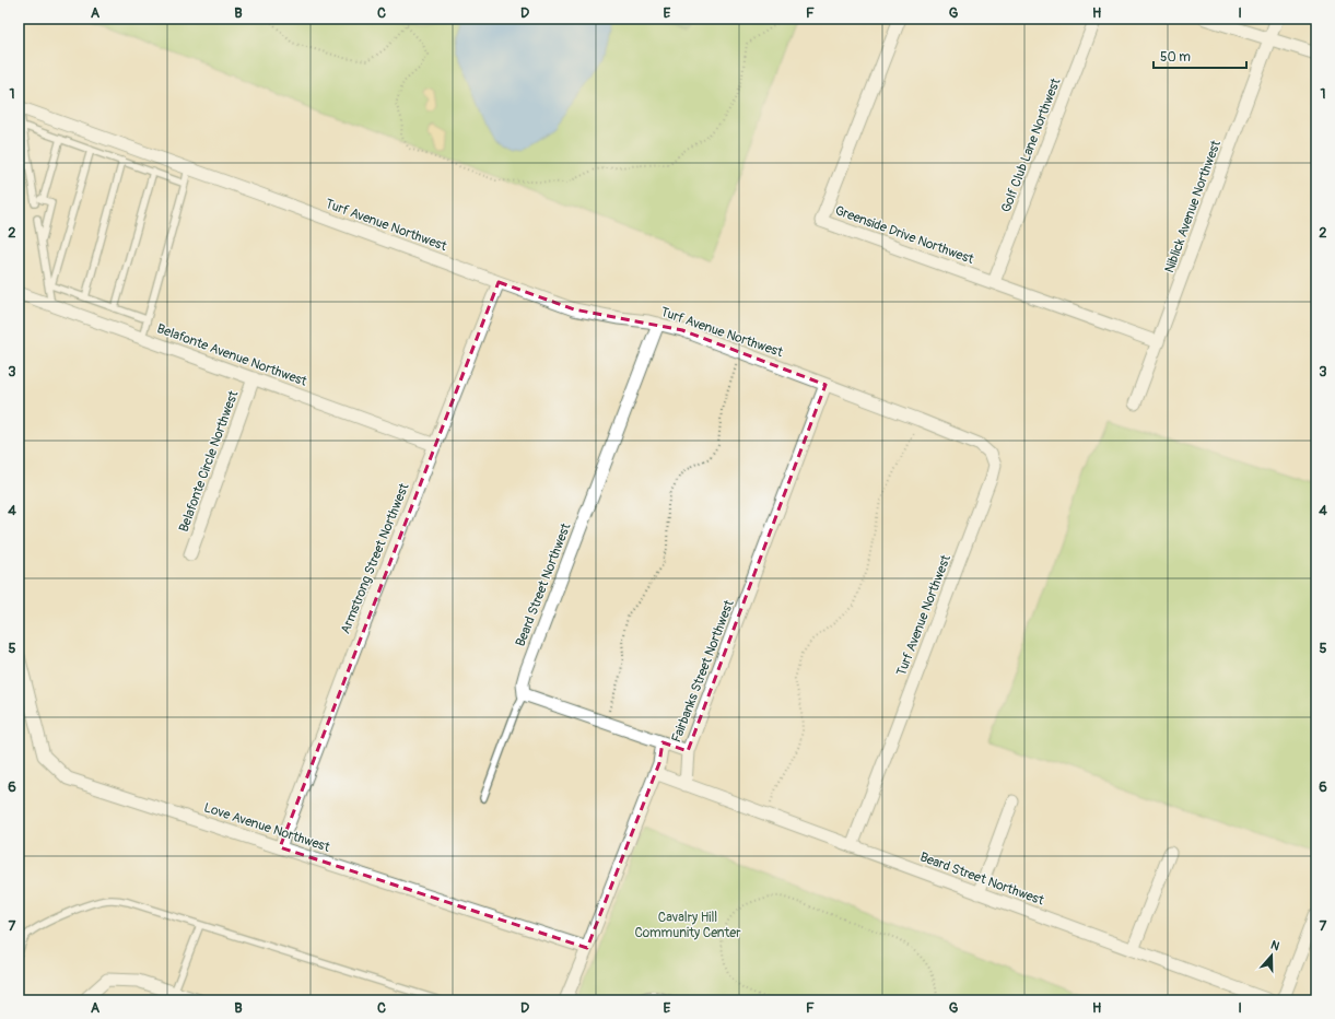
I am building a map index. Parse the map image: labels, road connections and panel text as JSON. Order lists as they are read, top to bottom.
{
  "streets": {
    "street": [
      "Golf Club Lane Northwest",
      "Niblick Avenue Northwest",
      "Turf Avenue Northwest",
      "Greenside Drive Northwest",
      "Belafonte Avenue Northwest",
      "Belafonte Circle Northwest",
      "Armstrong Street Northwest",
      "Beard Street Northwest",
      "Fairbanks Street Northwest",
      "Love Avenue Northwest"
    ]
  },
  "crossings": [
    ["Golf Club Lane Northwest", "Greenside Drive Northwest"],
    ["Niblick Avenue Northwest", "Greenside Drive Northwest"],
    ["Turf Avenue Northwest", "Armstrong Street Northwest"],
    ["Turf Avenue Northwest", "Beard Street Northwest"],
    ["Turf Avenue Northwest", "Fairbanks Street Northwest"],
    ["Belafonte Avenue Northwest", "Belafonte Circle Northwest"],
    ["Belafonte Avenue Northwest", "Armstrong Street Northwest"],
    ["Armstrong Street Northwest", "Love Avenue Northwest"],
    ["Beard Street Northwest", "Fairbanks Street Northwest"]
  ],
  "parks": ["Cavalry Hill Community Center"],
  "scale_bar": "50 m",
  "north": "top",
  "grid": {
    "columns": [
      "A",
      "B",
      "C",
      "D",
      "E",
      "F",
      "G",
      "H",
      "I"
    ],
    "rows": [
      "1",
      "2",
      "3",
      "4",
      "5",
      "6",
      "7"
    ]
  }
}
